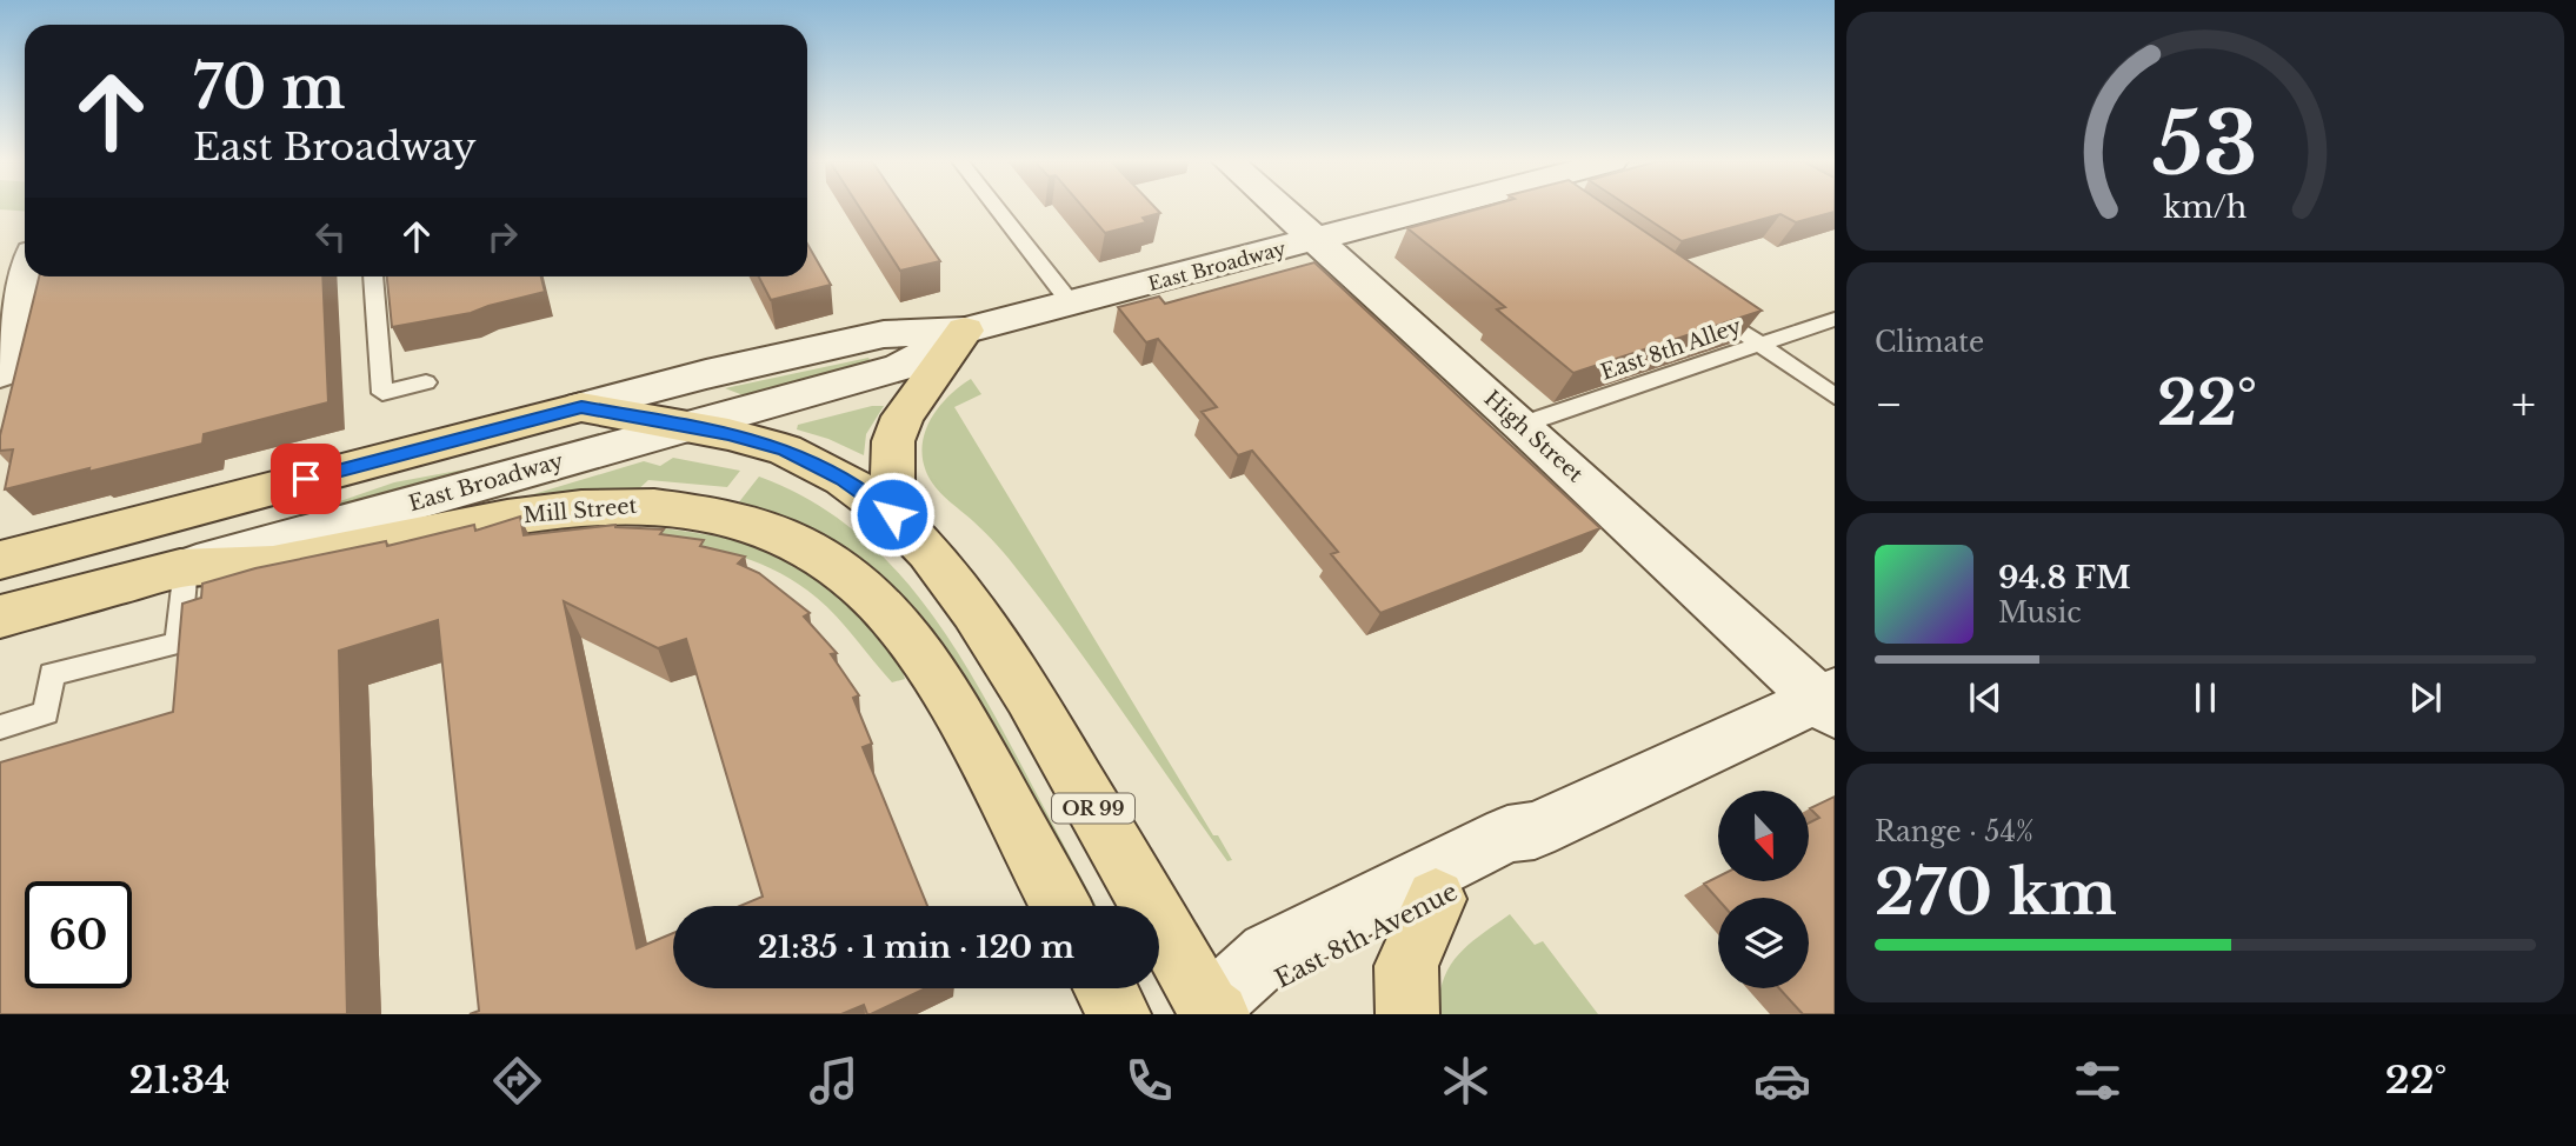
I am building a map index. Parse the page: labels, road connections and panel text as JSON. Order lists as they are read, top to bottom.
{
  "streets": {
    "main road": [
      "East Broadway",
      "High Street",
      "Mill Street",
      "OR 99",
      "East 8th Avenue"
    ],
    "lane": ["East 8th Alley"]
  },
  "crossings": [
    ["East Broadway", "High Street"],
    ["East Broadway", "Mill Street"],
    ["East Broadway", "OR 99"],
    ["East 8th Alley", "High Street"],
    ["High Street", "East 8th Avenue"],
    ["OR 99", "East 8th Avenue"]
  ],
  "north": "bottom",
  "page": {
    "turn": ["70 m", "East Broadway"],
    "tile": [
      "Climate",
      ["Range · 54%", "270 km"]
    ],
    "heat": ["−", "22°", "+"],
    "song": ["94.8 FM", "Music"],
    "limit": "60",
    "trip": "21:35 · 1 min · 120 m",
    "tabs": ["21:34", "22°"],
    "gauge": ["53", "km/h"]
  }
}
